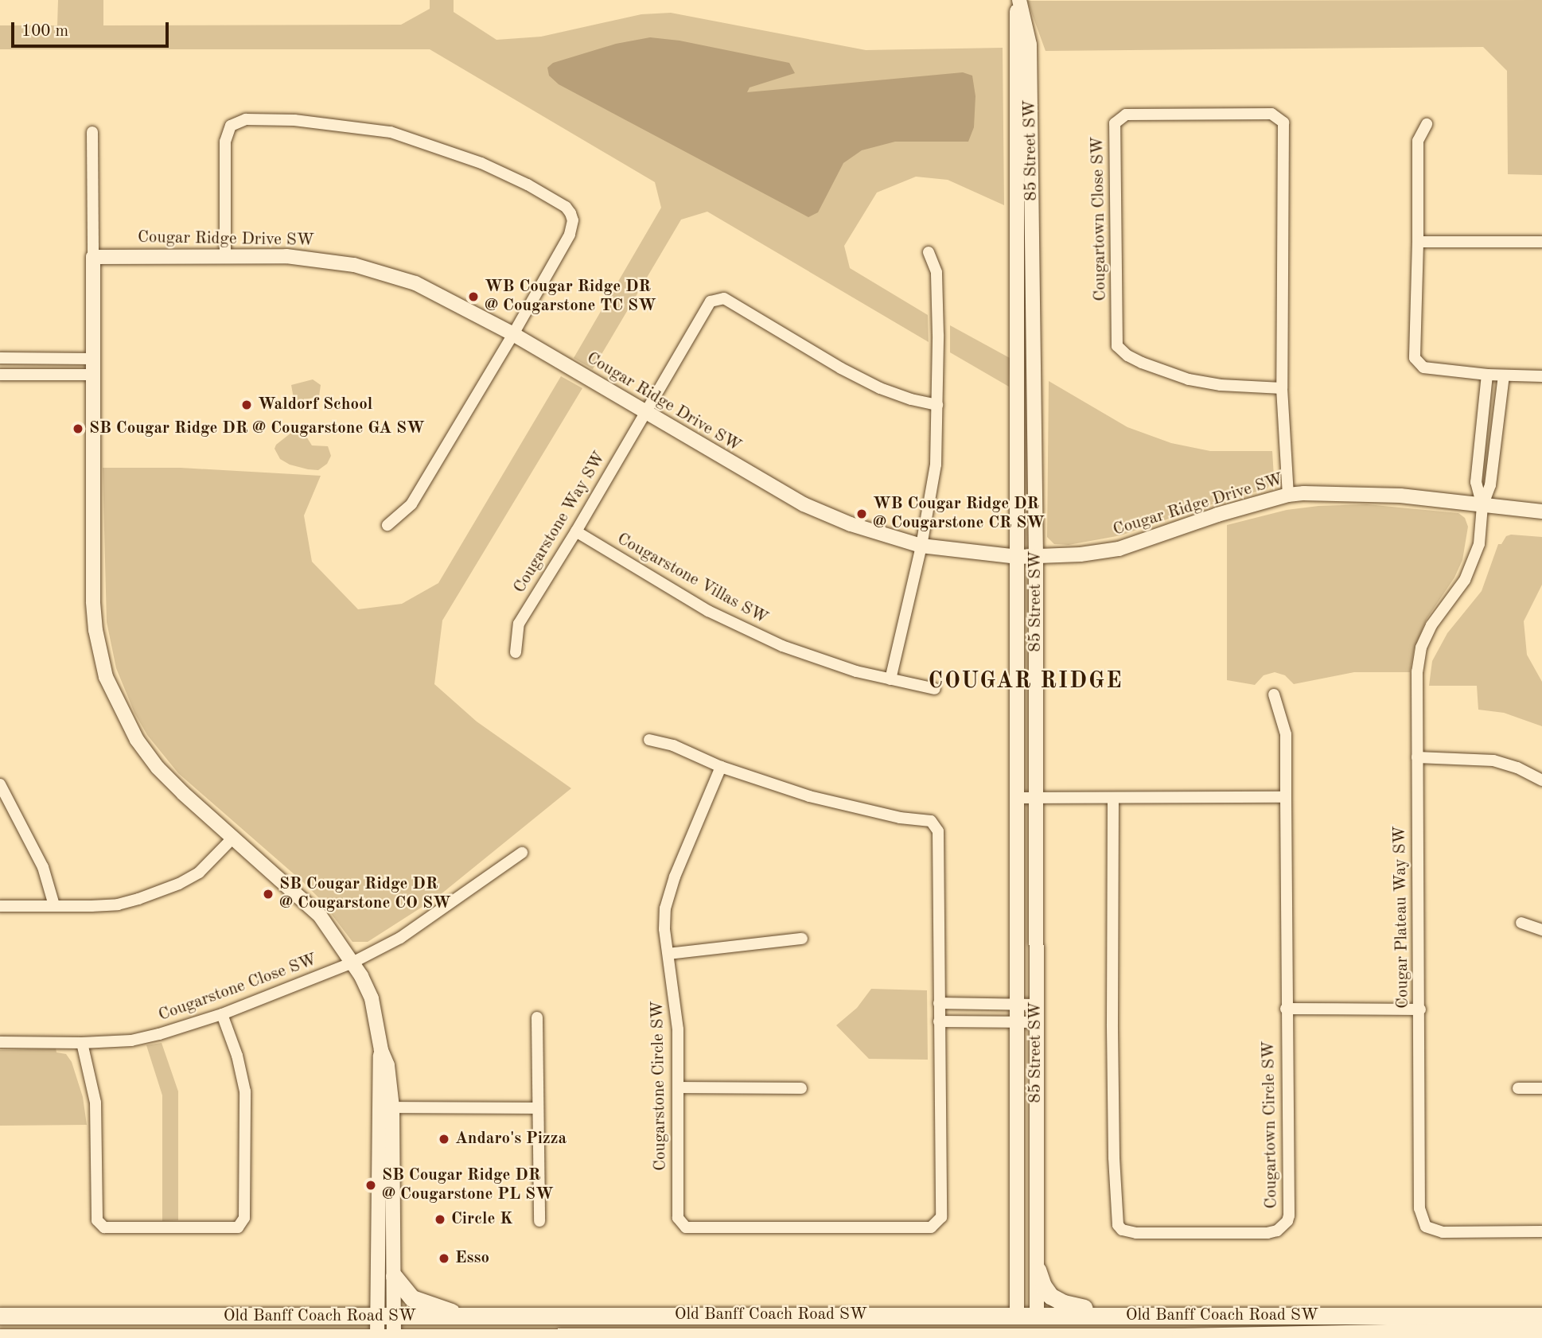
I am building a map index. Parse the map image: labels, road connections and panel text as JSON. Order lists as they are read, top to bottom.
{
  "streets": {
    "main road": ["85 Street SW", "Old Banff Coach Road SW"],
    "street": [
      "Cougartown Close SW",
      "Cougar Ridge Drive SW",
      "Cougarstone Way SW",
      "Cougarstone Villas SW",
      "Cougar Plateau Way SW",
      "Cougarstone Close SW",
      "Cougarstone Circle SW",
      "Cougartown Circle SW"
    ]
  },
  "crossings": [
    ["85 Street SW", "Cougar Ridge Drive SW"],
    ["85 Street SW", "Old Banff Coach Road SW"],
    ["Cougartown Close SW", "Cougar Ridge Drive SW"],
    ["Cougar Ridge Drive SW", "Cougarstone Way SW"],
    ["Cougar Ridge Drive SW", "Cougar Plateau Way SW"],
    ["Cougarstone Way SW", "Cougarstone Villas SW"]
  ],
  "districts": ["COUGAR RIDGE"],
  "places": [
    "WB Cougar Ridge DR @ Cougarstone TC SW",
    "Waldorf School",
    "SB Cougar Ridge DR @ Cougarstone GA SW",
    "WB Cougar Ridge DR @ Cougarstone CR SW",
    "SB Cougar Ridge DR @ Cougarstone CO SW",
    "Andaro's Pizza",
    "SB Cougar Ridge DR @ Cougarstone PL SW",
    "Circle K",
    "Esso"
  ],
  "scale_bar": "100 m"
}
